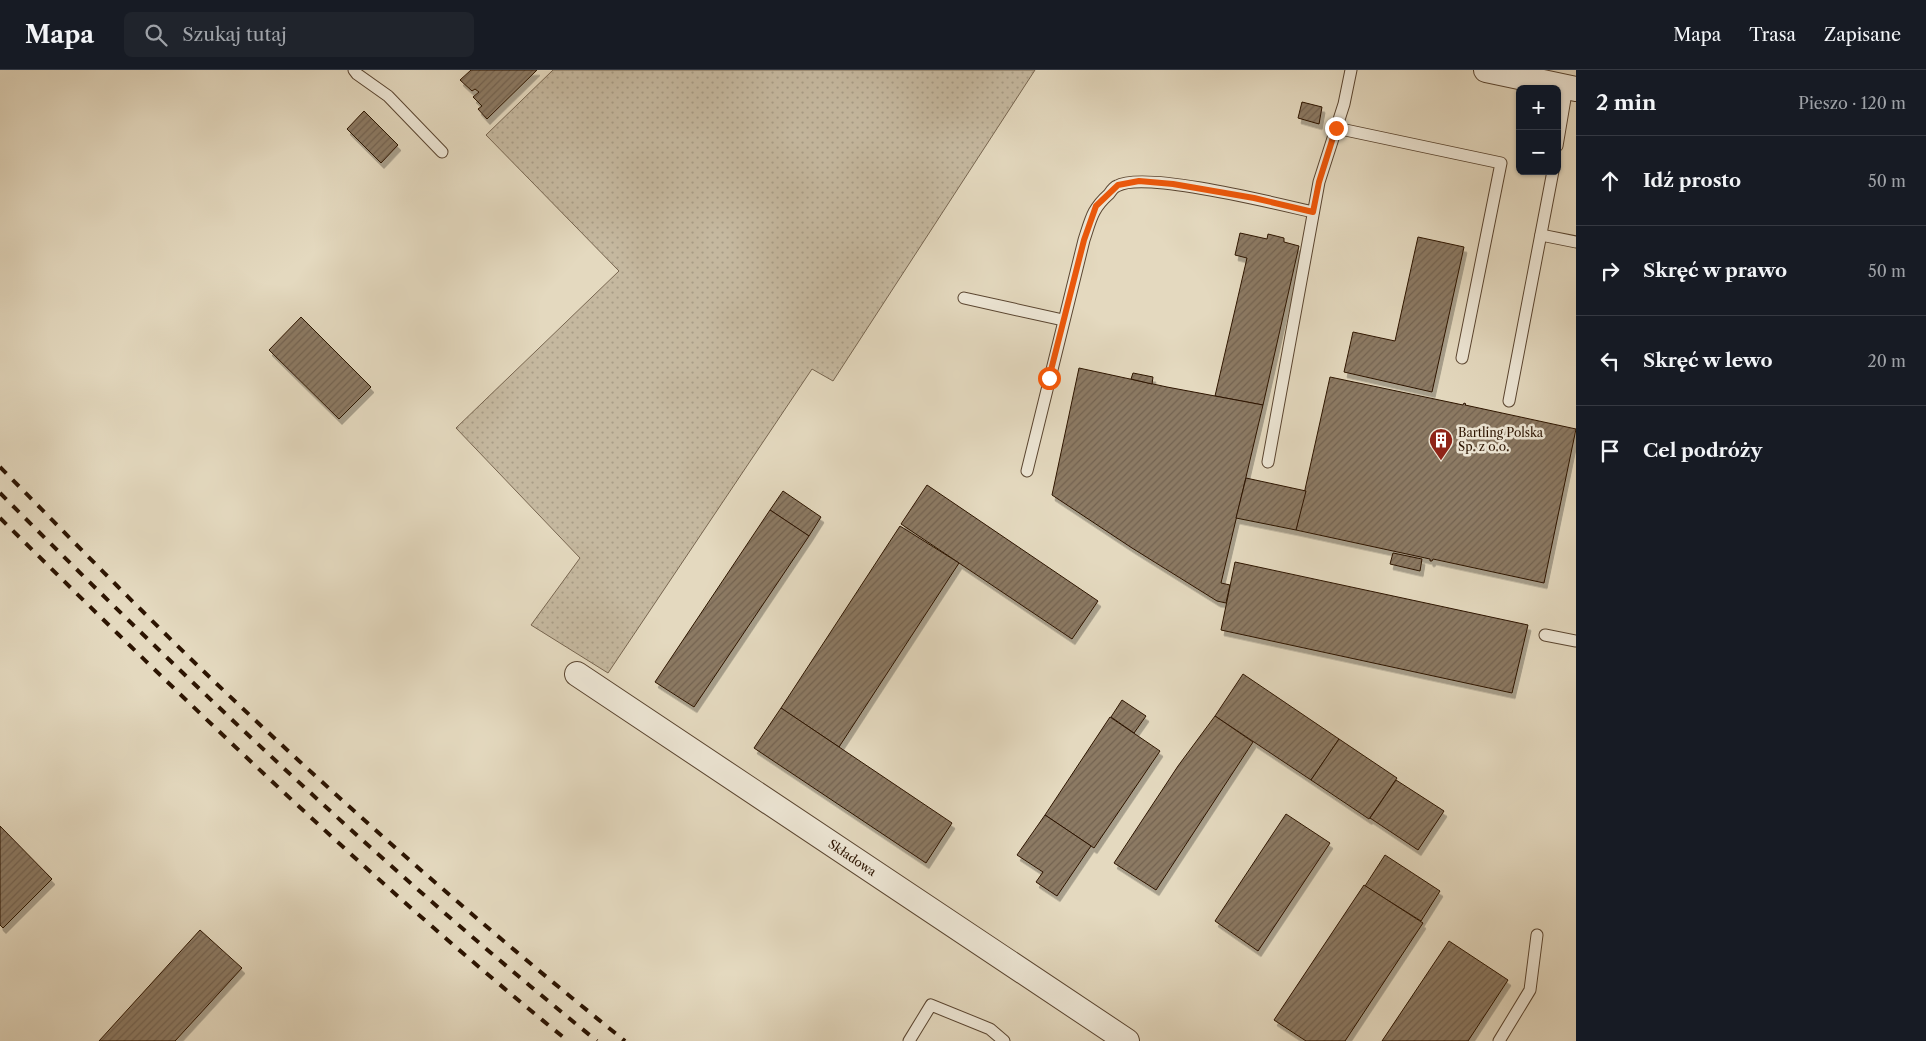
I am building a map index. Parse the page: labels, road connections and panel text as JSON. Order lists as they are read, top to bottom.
{
  "streets": {
    "street": ["Składowa"]
  },
  "places": {
    "building": ["Bartling Polska Sp. z o.o."]
  },
  "page": {
    "header": "Mapa",
    "search": "Szukaj tutaj",
    "nav": ["Mapa", "Trasa", "Zapisane"],
    "heading": ["2 min", "Pieszo · 120 m"],
    "map_buttons": ["+", "−"],
    "list": [
      ["Idź prosto", "50 m"],
      ["Skręć w prawo", "50 m"],
      ["Skręć w lewo", "20 m"],
      "Cel podróży"
    ]
  }
}
